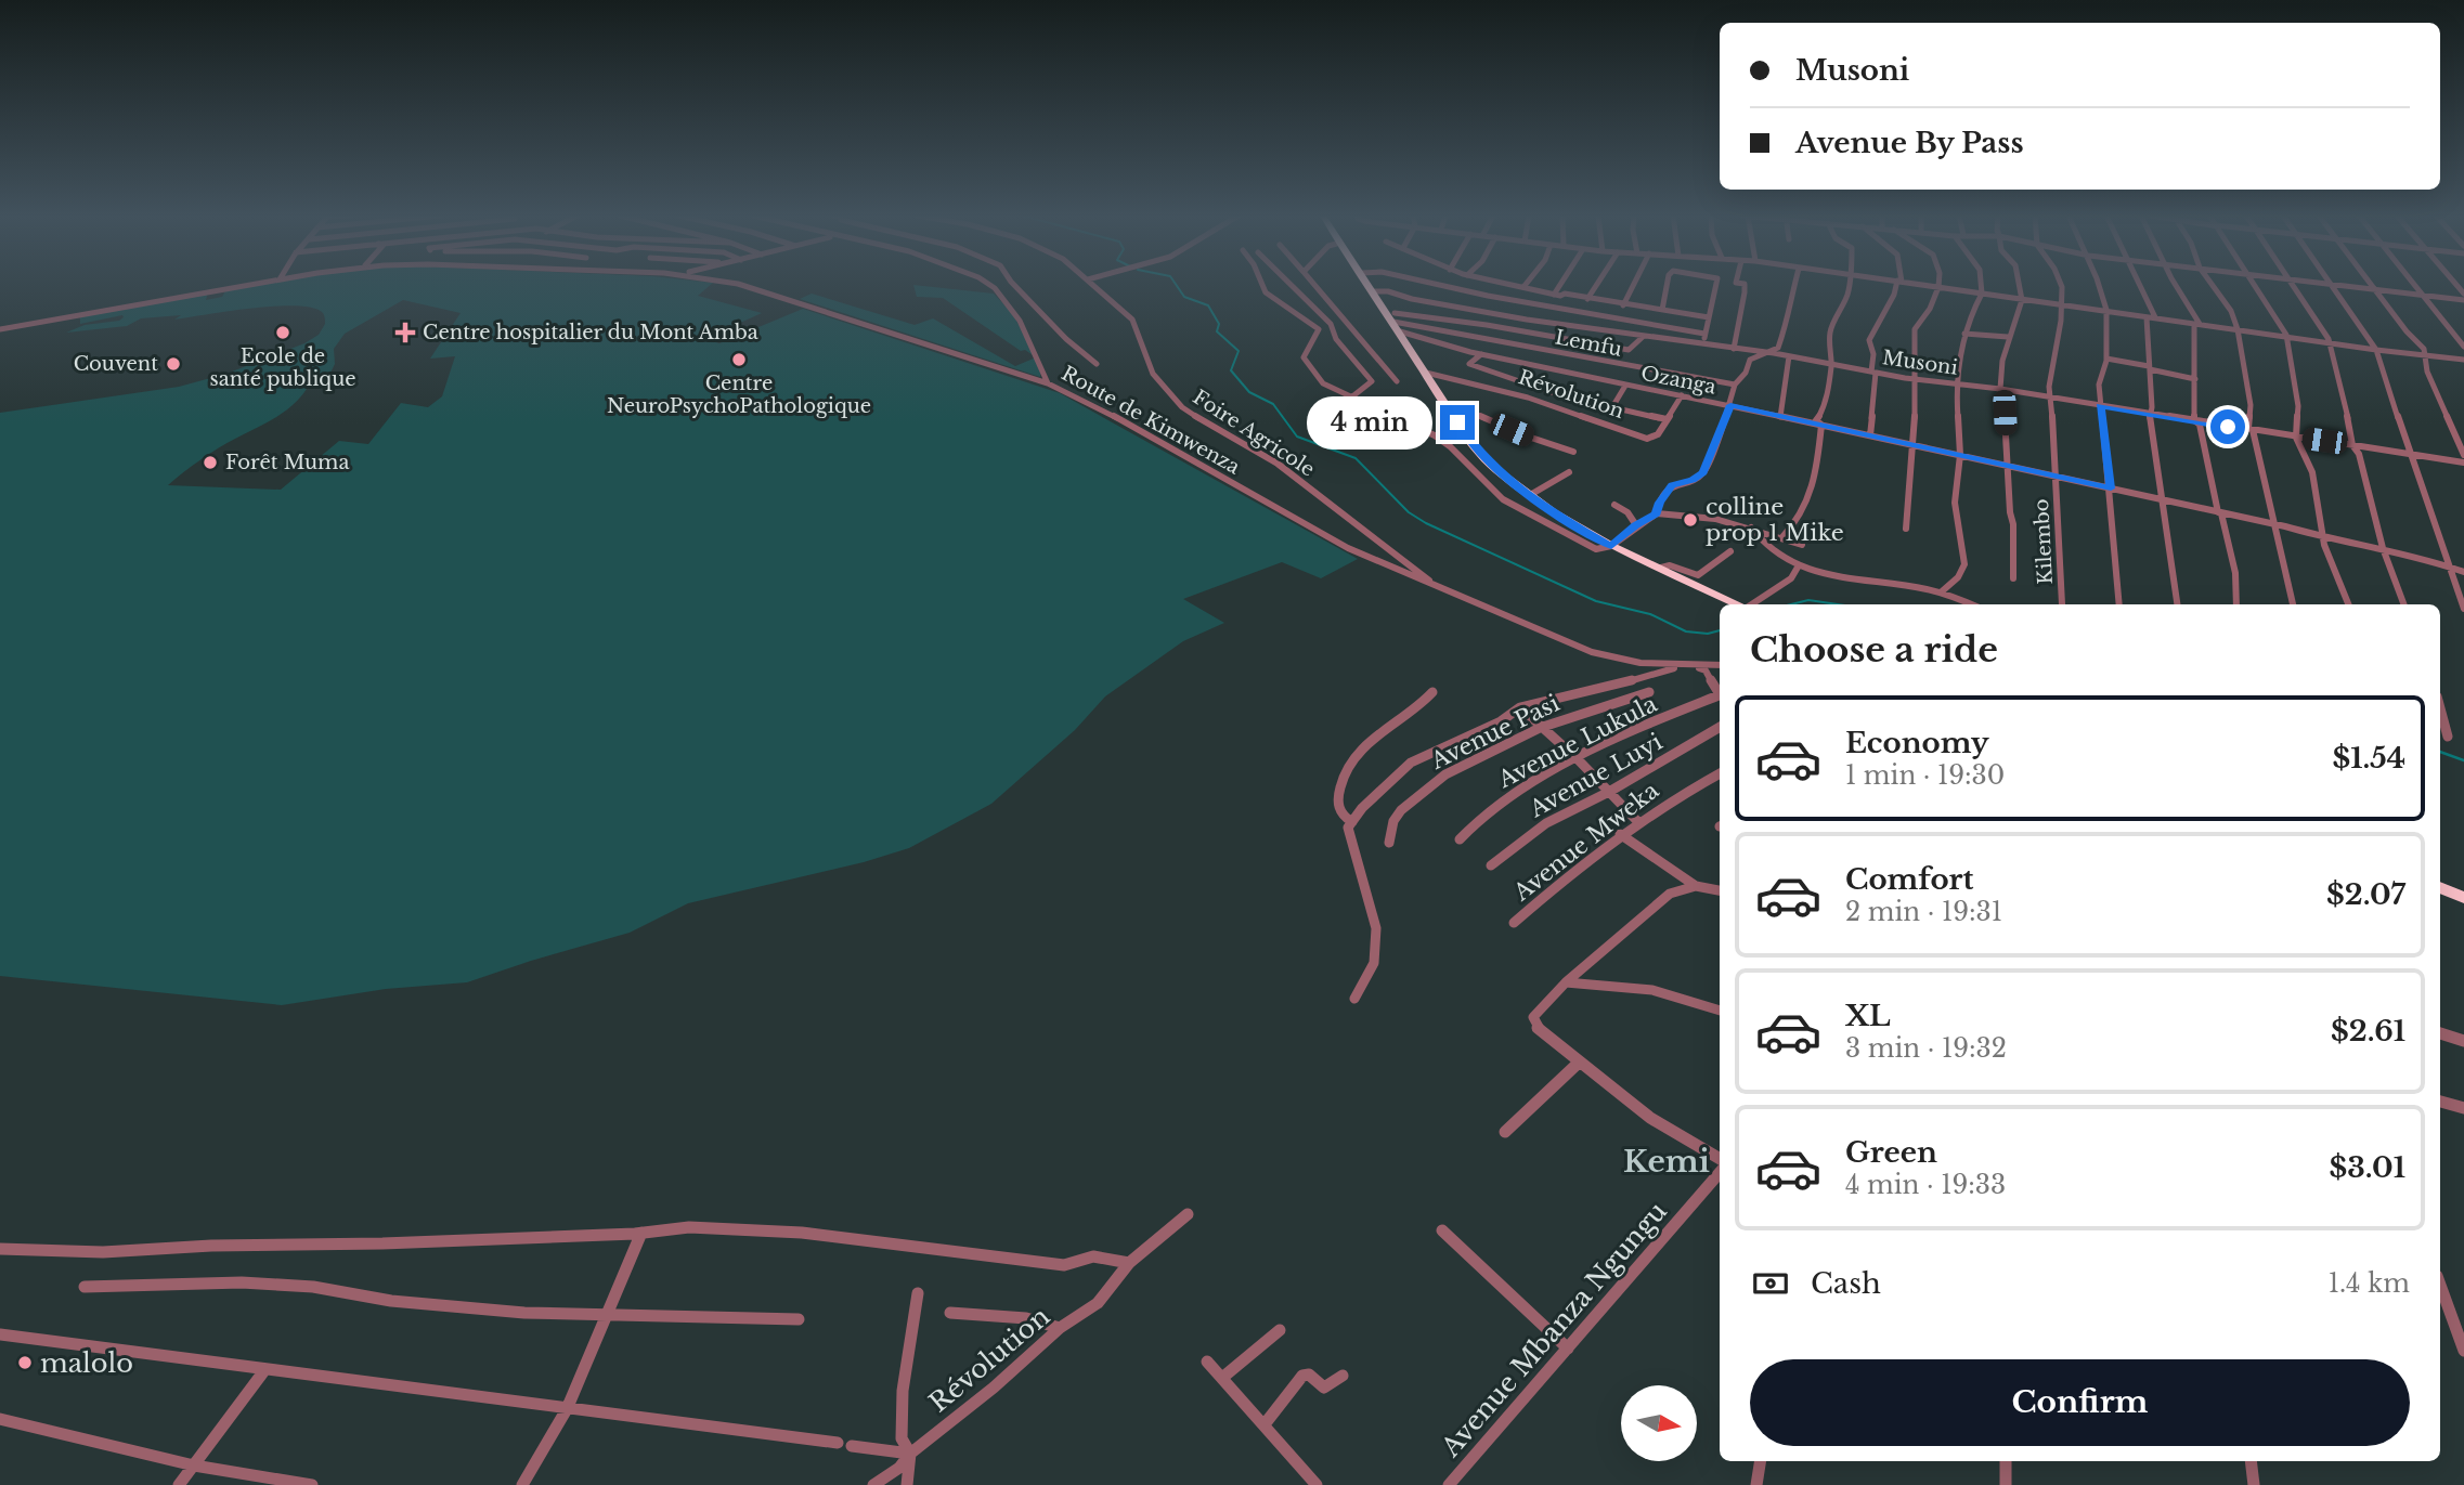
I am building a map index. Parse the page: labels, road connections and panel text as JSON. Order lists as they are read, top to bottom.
{
  "streets": {
    "street": [
      "Lemfu",
      "Musoni",
      "Ozanga",
      "Révolution",
      "Route de Kimwenza",
      "Foire Agricole",
      "Kilembo",
      "Avenue Pasi",
      "Avenue Lukula",
      "Avenue Luyi",
      "Avenue Mweka",
      "Avenue Mbanza Ngungu"
    ]
  },
  "crossings": [
    ["Lemfu", "Ozanga"],
    ["Musoni", "Kilembo"],
    ["Ozanga", "Révolution"],
    ["Ozanga", "Kilembo"],
    ["Route de Kimwenza", "Foire Agricole"]
  ],
  "districts": ["Kemi"],
  "places": {
    "other": [
      "Ecole de santé publique",
      "Centre NeuroPsychoPathologique",
      "Couvent",
      "Forêt Muma",
      "colline prop 1 Mike",
      "malolo"
    ],
    "health": ["Centre hospitalier du Mont Amba"]
  },
  "north": "right",
  "page": {
    "banner": ["Musoni", "Avenue By Pass"],
    "bubble": "4 min",
    "heading": "Choose a ride",
    "list": [
      {
        "name": "Economy",
        "note": "1 min · 19:30",
        "value": "$1.54"
      },
      {
        "name": "Comfort",
        "note": "2 min · 19:31",
        "value": "$2.07"
      },
      {
        "name": "XL",
        "note": "3 min · 19:32",
        "value": "$2.61"
      },
      {
        "name": "Green",
        "note": "4 min · 19:33",
        "value": "$3.01"
      }
    ],
    "pay": ["Cash", "1.4 km"],
    "buttons": "Confirm"
  }
}
